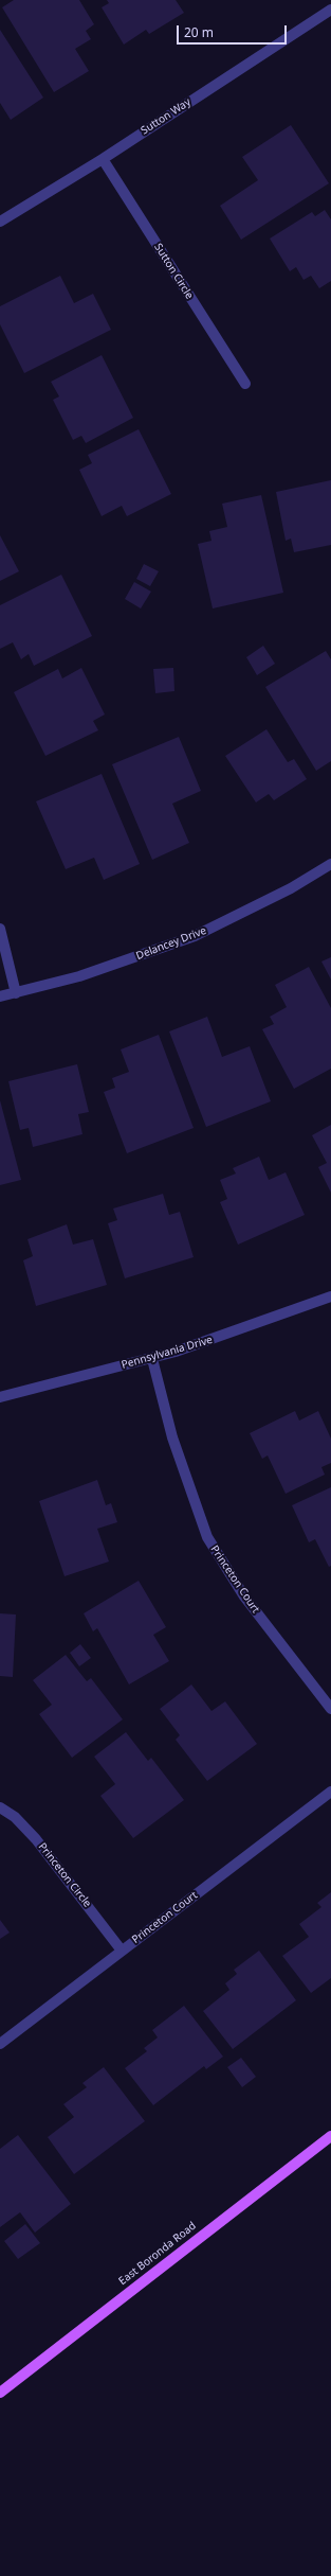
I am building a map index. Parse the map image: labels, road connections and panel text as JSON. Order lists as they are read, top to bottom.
{
  "streets": {
    "main road": ["East Boronda Road"],
    "street": [
      "Sutton Way",
      "Sutton Circle",
      "Delancey Drive",
      "Pennsylvania Drive",
      "Princeton Court",
      "Princeton Circle"
    ]
  },
  "crossings": [
    ["Sutton Way", "Sutton Circle"],
    ["Pennsylvania Drive", "Princeton Court"],
    ["Princeton Court", "Princeton Circle"]
  ],
  "scale_bar": "20 m"
}
